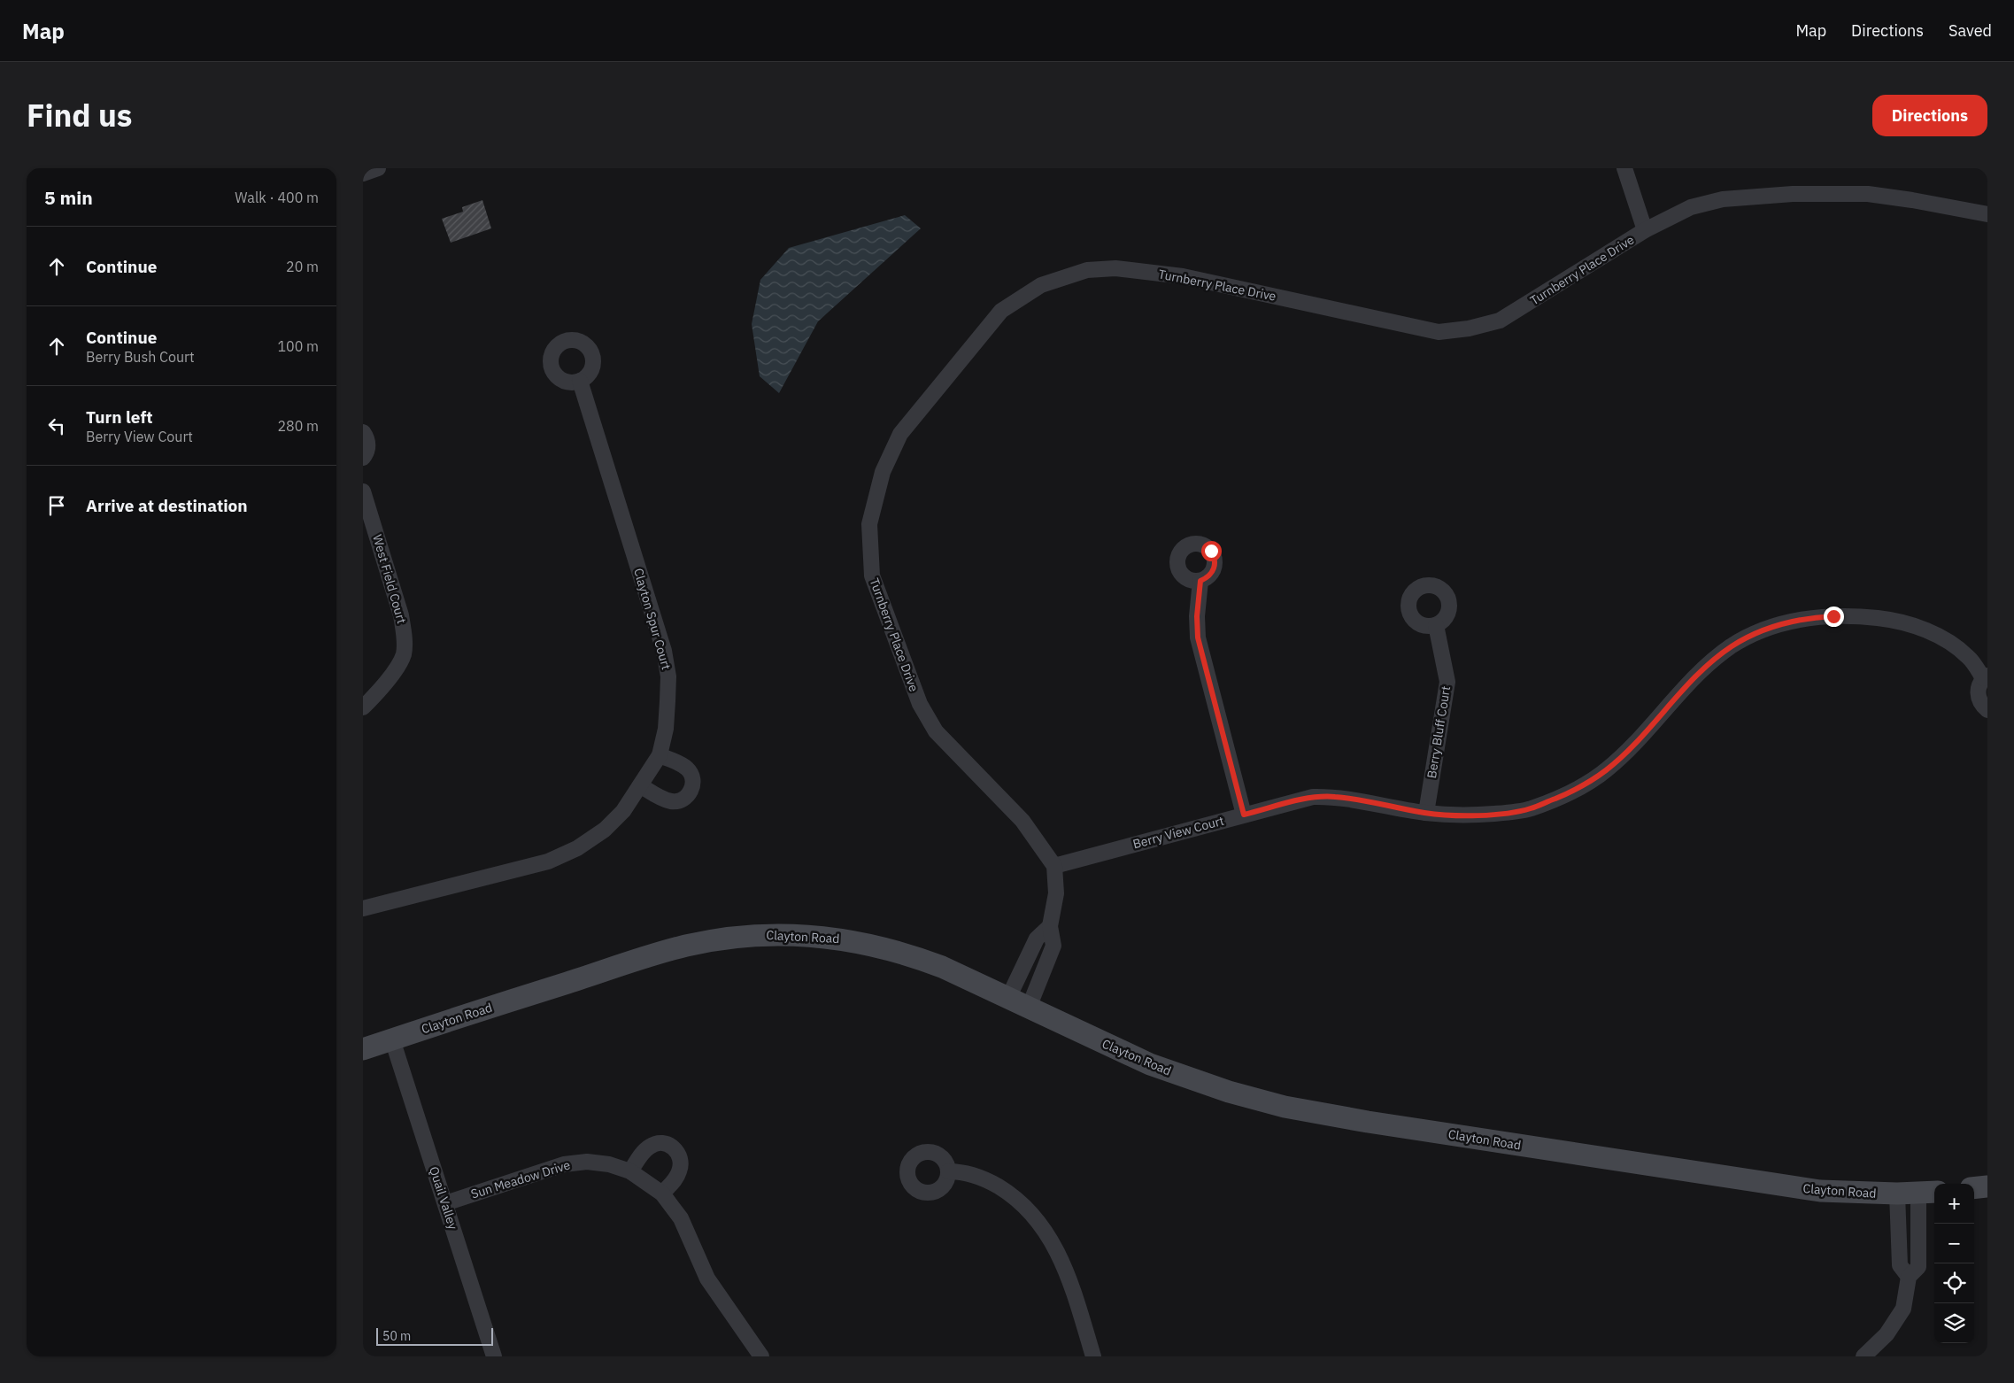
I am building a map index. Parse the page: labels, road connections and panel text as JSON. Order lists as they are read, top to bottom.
{
  "streets": {
    "main road": ["Clayton Road"],
    "street": [
      "Turnberry Place Drive",
      "West Field Court",
      "Clayton Spur Court",
      "Berry Bluff Court",
      "Berry View Court",
      "Sun Meadow Drive",
      "Quail Valley"
    ]
  },
  "crossings": [
    ["Turnberry Place Drive", "Berry View Court"],
    ["Berry Bluff Court", "Berry View Court"],
    ["Clayton Road", "Quail Valley"],
    ["Sun Meadow Drive", "Quail Valley"]
  ],
  "scale_bar": "50 m",
  "page": {
    "header": "Map",
    "nav": ["Map", "Directions", "Saved"],
    "title": "Find us",
    "buttons": "Directions",
    "heading": ["5 min", "Walk · 400 m"],
    "list": [
      ["Continue", "20 m"],
      ["Continue", "Berry Bush Court", "100 m"],
      ["Turn left", "Berry View Court", "280 m"],
      "Arrive at destination"
    ],
    "map_buttons": ["+", "−"],
    "scale": "50 m"
  }
}
